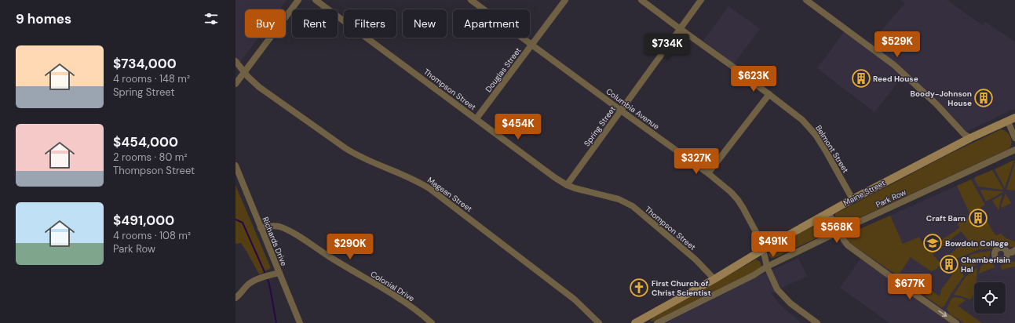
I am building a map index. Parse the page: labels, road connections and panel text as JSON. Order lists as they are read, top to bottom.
{
  "streets": {
    "street": [
      "Douglas Street",
      "Thompson Street",
      "Columbia Avenue",
      "Spring Street",
      "Belmont Street",
      "Maine Street",
      "Magean Street",
      "Park Row",
      "Richards Drive",
      "Colonial Drive"
    ]
  },
  "crossings": [
    ["Douglas Street", "Thompson Street"],
    ["Douglas Street", "Columbia Avenue"],
    ["Thompson Street", "Spring Street"],
    ["Thompson Street", "Maine Street"],
    ["Columbia Avenue", "Spring Street"],
    ["Columbia Avenue", "Maine Street"],
    ["Columbia Avenue", "Park Row"],
    ["Spring Street", "Belmont Street"],
    ["Belmont Street", "Maine Street"],
    ["Richards Drive", "Colonial Drive"]
  ],
  "places": {
    "building": [
      "Reed House",
      "Boody-Johnson House",
      "Craft Barn",
      "Chamberlain Hal"
    ],
    "school or university": ["Bowdoin College"],
    "church": ["First Church of Christ Scientist"]
  },
  "page": {
    "heading": "9 homes",
    "chip": [
      "Buy",
      "Rent",
      "Filters",
      "New",
      "Apartment"
    ],
    "price": [
      "$529K",
      "$734K",
      "$623K",
      "$454K",
      "$327K",
      "$568K",
      "$491K",
      "$290K",
      "$677K"
    ],
    "list": [
      {
        "name": "$734,000",
        "note": "4 rooms · 148 m² · Spring Street"
      },
      {
        "name": "$454,000",
        "note": "2 rooms · 80 m² · Thompson Street"
      },
      {
        "name": "$491,000",
        "note": "4 rooms · 108 m² · Park Row"
      }
    ]
  }
}
